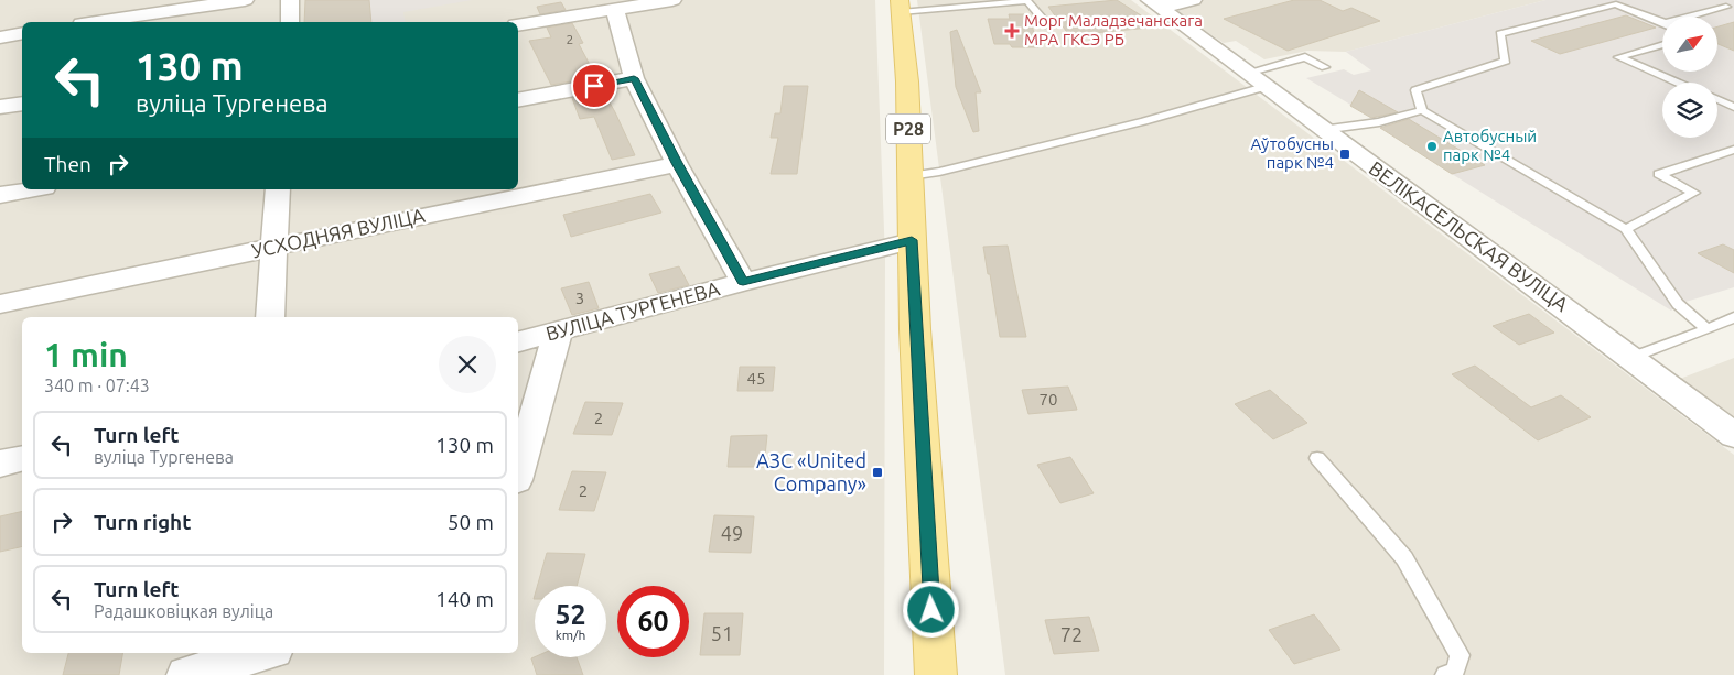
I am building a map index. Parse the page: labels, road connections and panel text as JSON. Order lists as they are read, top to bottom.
{
  "streets": {
    "main road": ["Р28"],
    "street": ["УСХОДНЯЯ ВУЛІЦА", "ВЕЛІКАСЕЛЬСКАЯ ВУЛІЦА", "ВУЛІЦА ТУРГЕНЕВА"]
  },
  "crossings": [
    ["Р28", "ВУЛІЦА ТУРГЕНЕВА"]
  ],
  "places": {
    "health": ["Морг Маладзечанскага МРА ГКСЭ РБ"],
    "other": ["Автобусный парк №4"],
    "transit": ["Аўтобусны парк №4", "АЗС «United Company»"]
  },
  "house_numbers": [
    "2",
    "3",
    "45",
    "70",
    "2",
    "2",
    "49",
    "51",
    "72"
  ],
  "north": "top right",
  "page": {
    "turn": ["130 m", "вуліца Тургенева"],
    "then": "Then",
    "heading": ["1 min", "340 m · 07:43"],
    "list": [
      {
        "name": "Turn left",
        "note": "вуліца Тургенева",
        "value": "130 m"
      },
      {
        "name": "Turn right",
        "value": "50 m"
      },
      {
        "name": "Turn left",
        "note": "Радашковіцкая вуліца",
        "value": "140 m"
      }
    ],
    "speed": "52 km/h",
    "limit": "60"
  }
}
